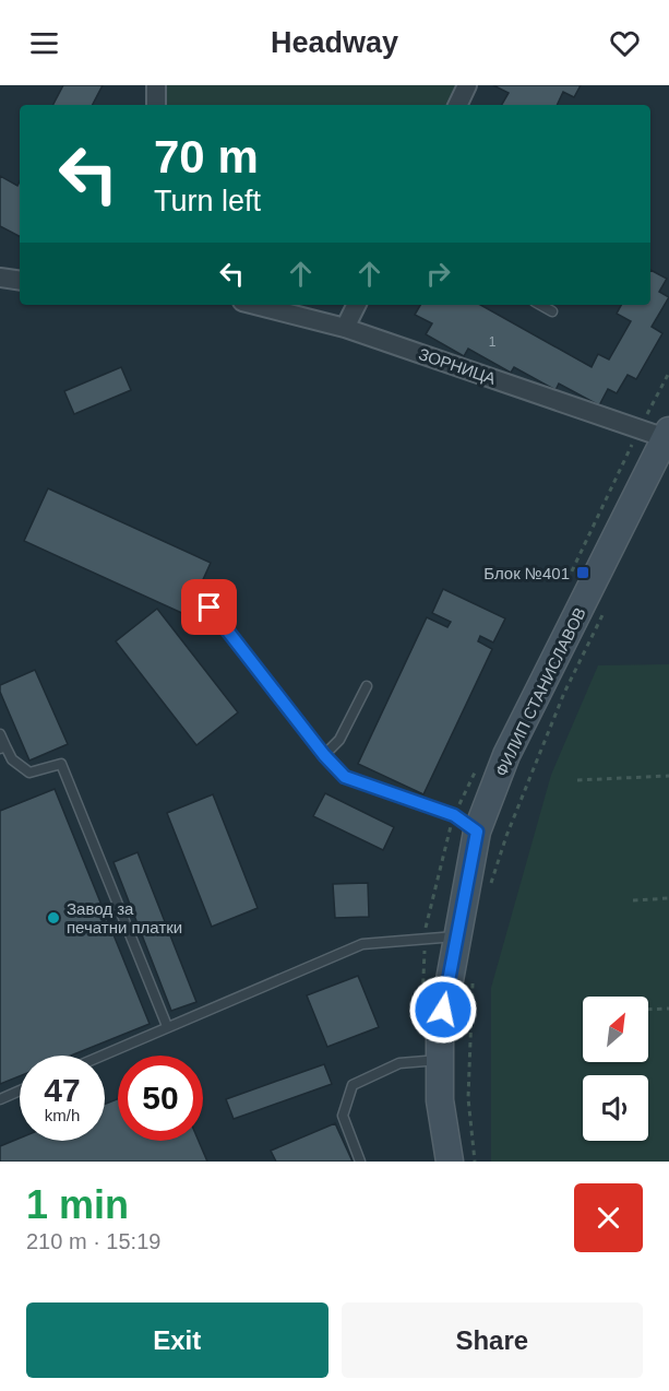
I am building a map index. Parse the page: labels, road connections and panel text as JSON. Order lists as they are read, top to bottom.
{
  "streets": {
    "main road": ["ФИЛИП СТАНИСЛАВОВ"],
    "street": ["ЗОРНИЦА"]
  },
  "crossings": [
    ["ЗОРНИЦА", "ФИЛИП СТАНИСЛАВОВ"]
  ],
  "places": {
    "transit": ["Блок №401"],
    "other": ["Завод за печатни платки"]
  },
  "house_numbers": ["1"],
  "north": "top right",
  "page": {
    "header": "Headway",
    "turn": ["70 m", "Turn left"],
    "speed": "47 km/h",
    "limit": "50",
    "heading": ["1 min", "210 m · 15:19"],
    "buttons": ["Exit", "Share"]
  }
}
